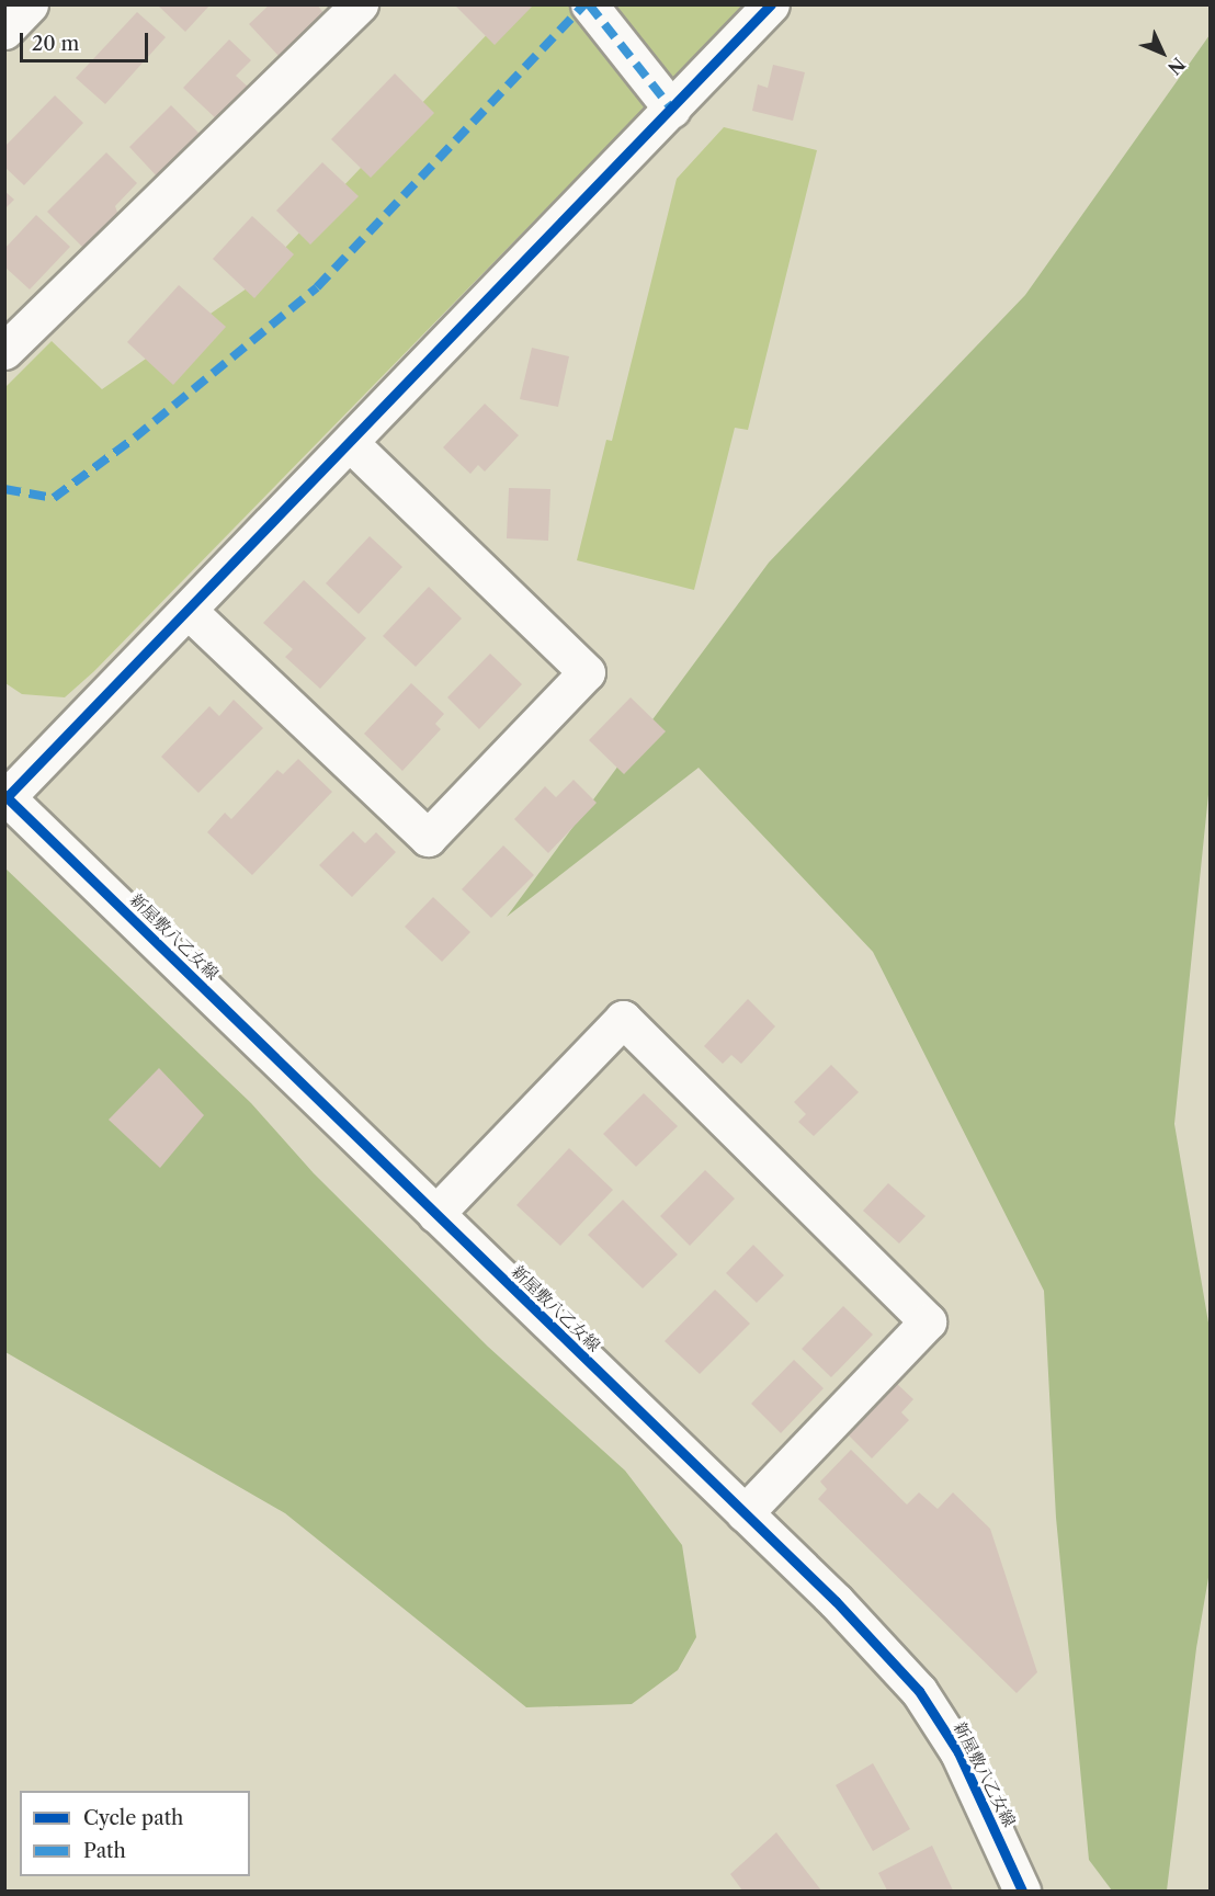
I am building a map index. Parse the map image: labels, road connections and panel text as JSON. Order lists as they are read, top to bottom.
{
  "streets": {
    "street": ["新屋敷八乙女線"]
  },
  "legend": ["Cycle path", "Path"],
  "scale_bar": "20 m",
  "north": "bottom right"
}
